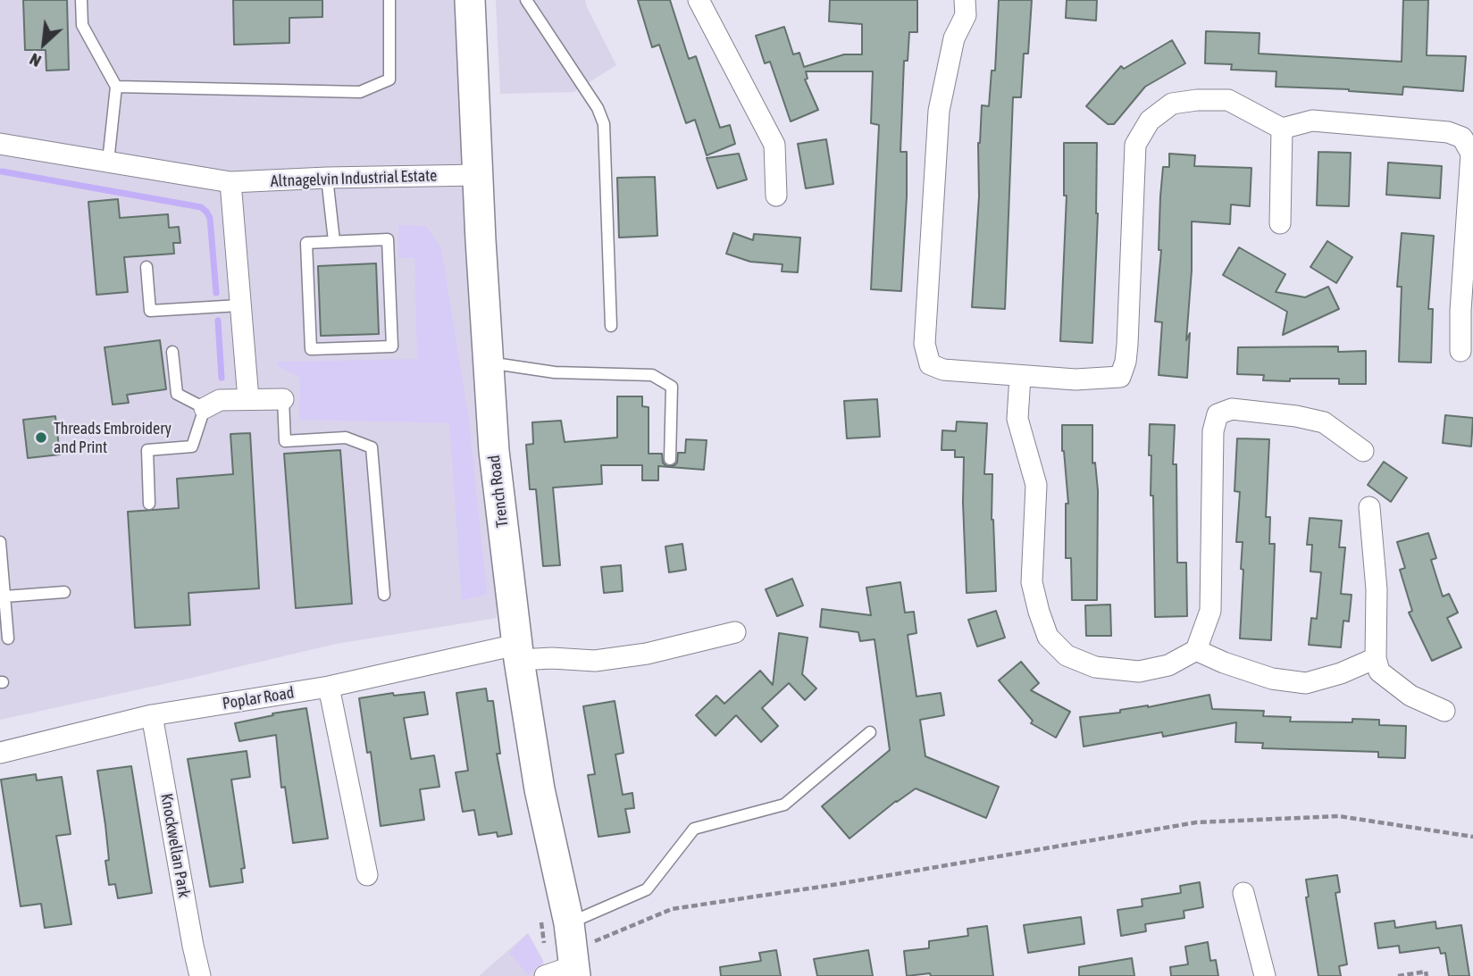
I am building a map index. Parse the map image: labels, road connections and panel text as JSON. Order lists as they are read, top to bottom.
{
  "streets": {
    "street": [
      "Altnagelvin Industrial Estate",
      "Trench Road",
      "Poplar Road",
      "Knockwellan Park"
    ]
  },
  "crossings": [
    ["Altnagelvin Industrial Estate", "Trench Road"],
    ["Trench Road", "Poplar Road"],
    ["Poplar Road", "Knockwellan Park"]
  ],
  "places": ["Threads Embroidery and Print"],
  "north": "bottom left"
}
